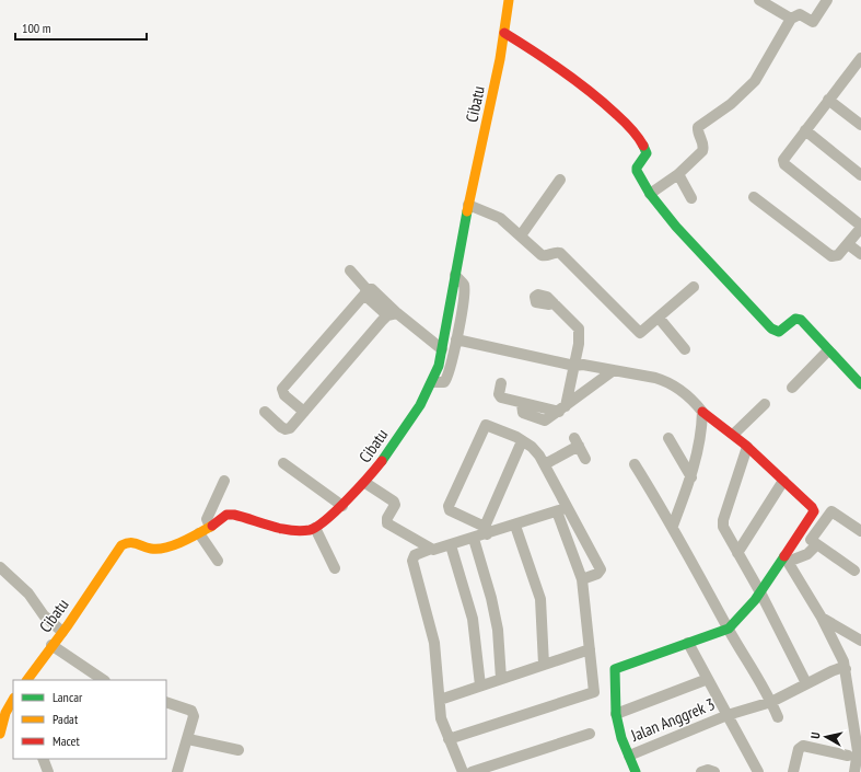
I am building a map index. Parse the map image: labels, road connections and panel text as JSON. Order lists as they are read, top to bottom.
{
  "streets": {
    "street": ["Cibatu", "Jalan Anggrek 3"]
  },
  "legend": ["Lancar", "Padat", "Macet"],
  "scale_bar": "100 m",
  "north": "left"
}
